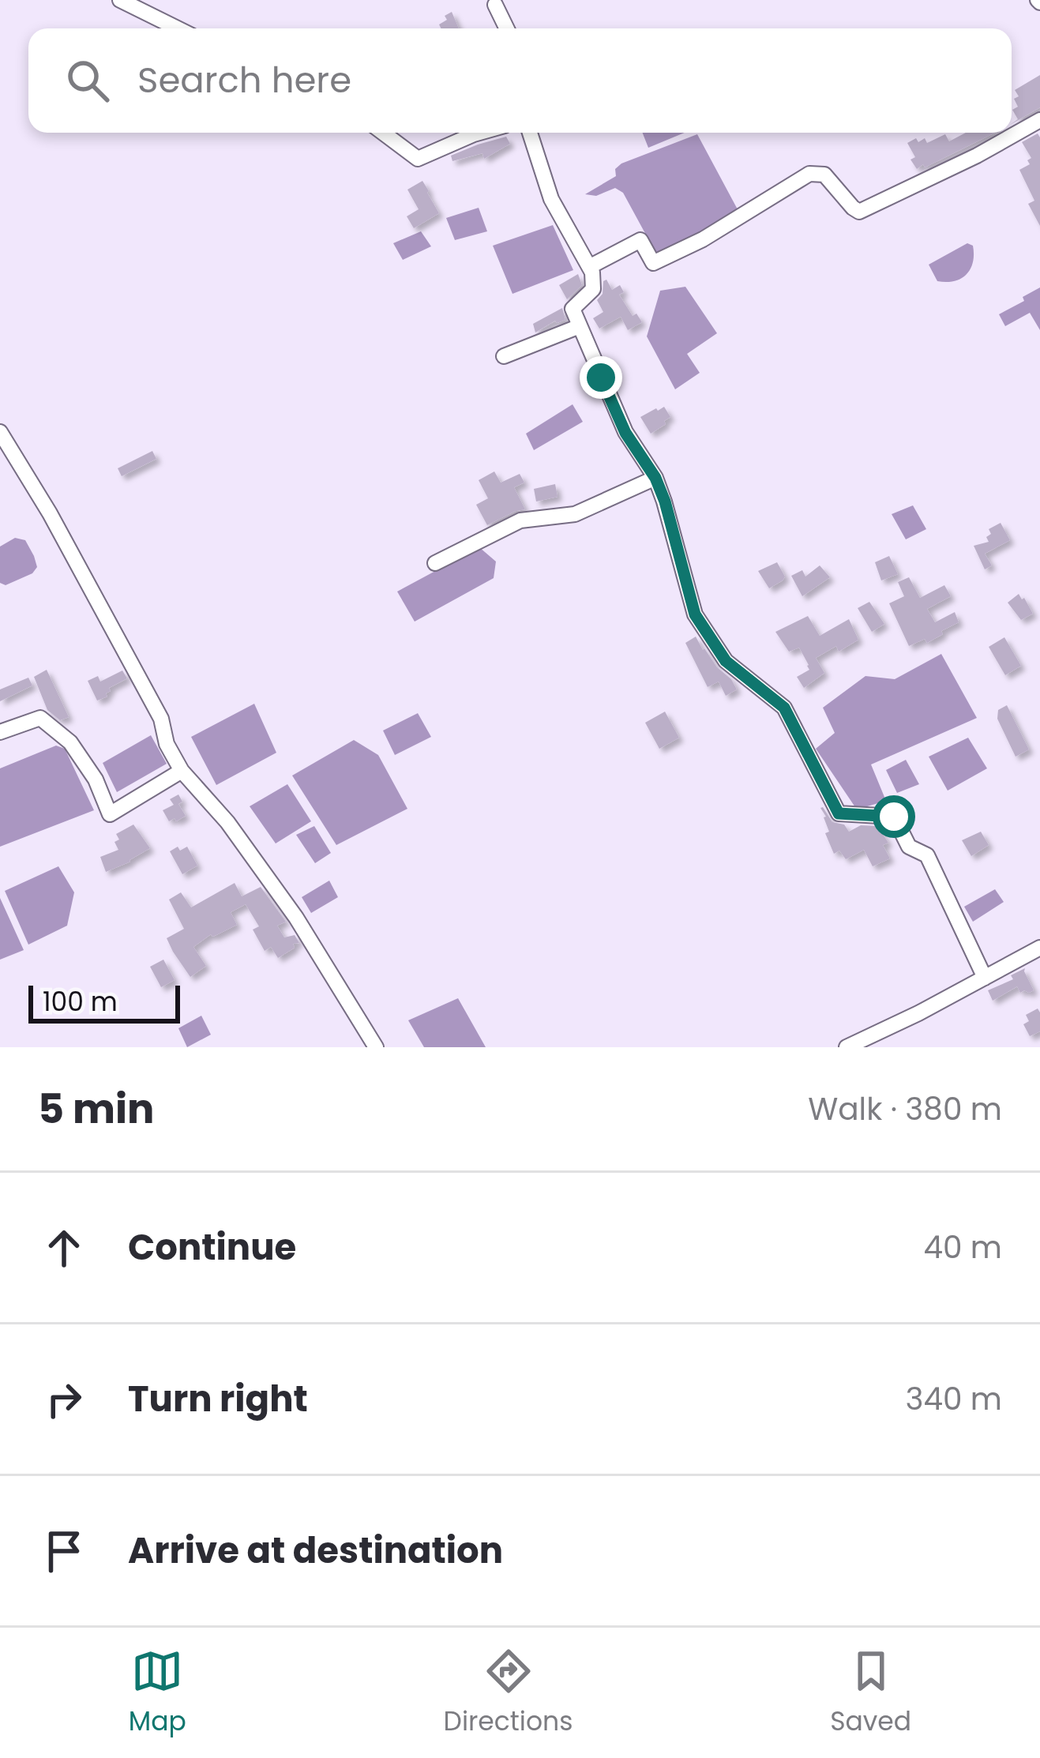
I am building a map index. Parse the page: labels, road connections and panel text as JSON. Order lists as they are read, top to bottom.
{
  "scale_bar": "100 m",
  "page": {
    "search": "Search here",
    "scale": "100 m",
    "heading": ["5 min", "Walk · 380 m"],
    "list": [
      ["Continue", "40 m"],
      ["Turn right", "340 m"],
      "Arrive at destination"
    ],
    "nav": ["Map", "Directions", "Saved"]
  }
}
